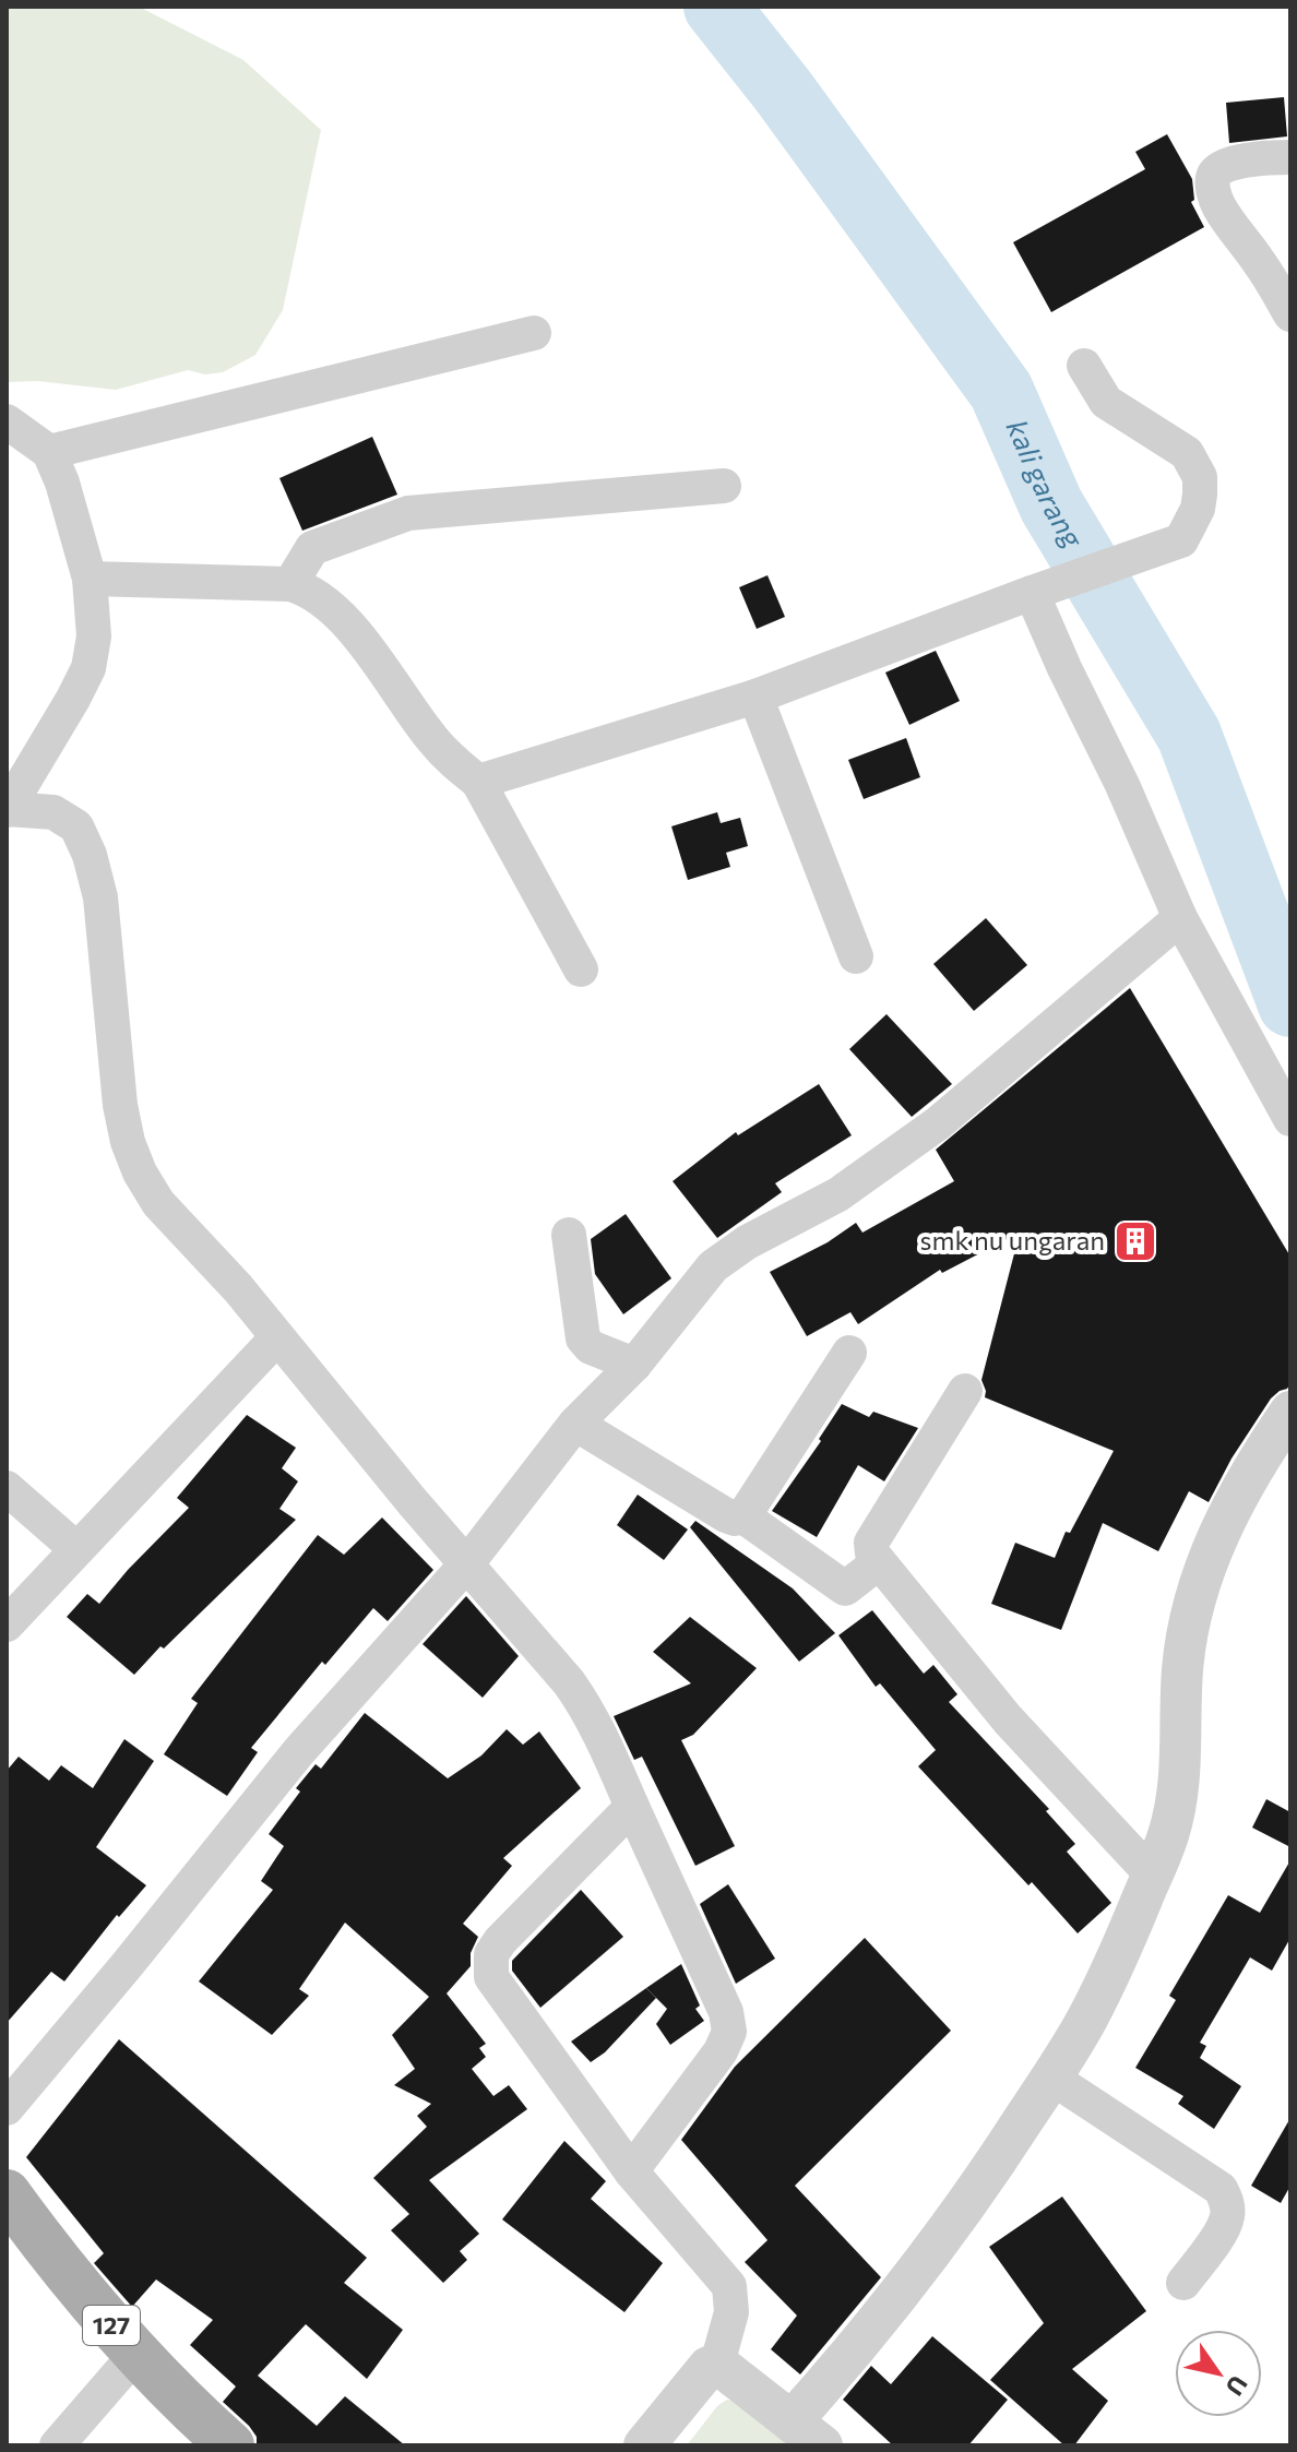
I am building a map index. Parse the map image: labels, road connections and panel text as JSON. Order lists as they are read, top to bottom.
{
  "streets": {
    "main road": ["127"]
  },
  "water": ["kali garang"],
  "places": {
    "building": ["smk nu ungaran"]
  },
  "north": "bottom right"
}
